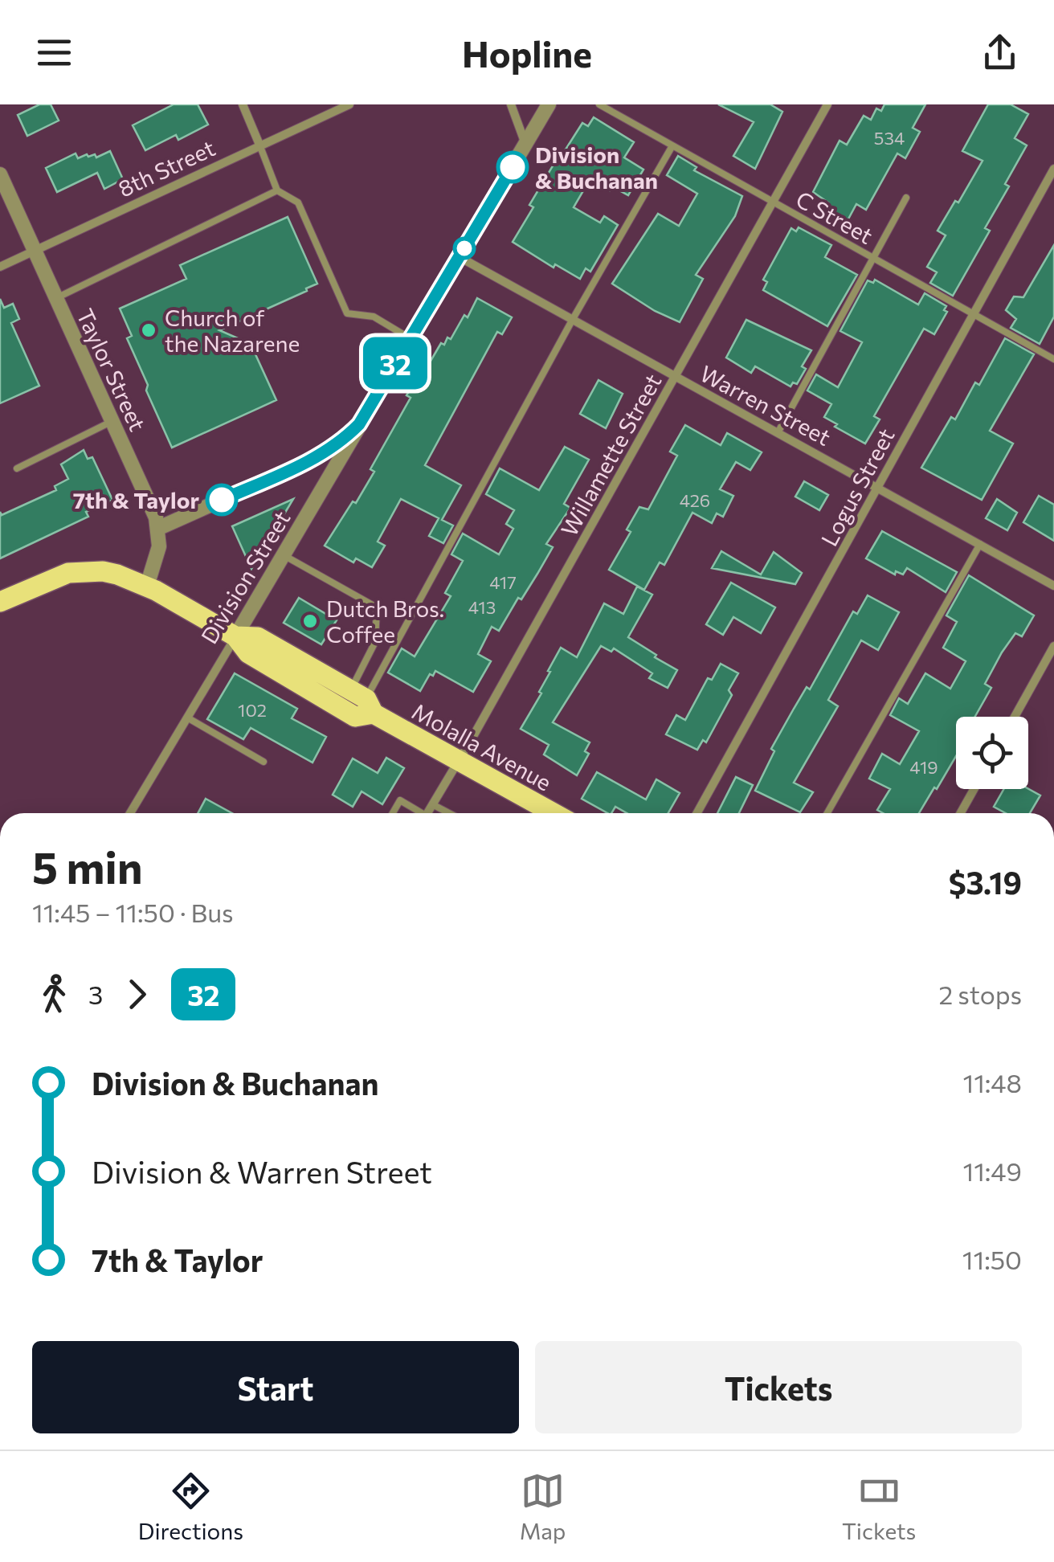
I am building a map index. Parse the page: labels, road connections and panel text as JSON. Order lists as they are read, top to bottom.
{
  "streets": {
    "main road": ["Molalla Avenue"],
    "street": [
      "8th Street",
      "Taylor Street",
      "Warren Street",
      "Willamette Street",
      "Logus Street",
      "Division Street"
    ],
    "lane": ["C Street"]
  },
  "crossings": [
    ["8th Street", "Taylor Street"],
    ["C Street", "Willamette Street"],
    ["C Street", "Logus Street"],
    ["Warren Street", "Willamette Street"],
    ["Warren Street", "Logus Street"],
    ["Warren Street", "Division Street"],
    ["Willamette Street", "Molalla Avenue"],
    ["Division Street", "Molalla Avenue"]
  ],
  "places": [
    "Division & Buchanan",
    "Church of the Nazarene",
    "7th & Taylor",
    "Dutch Bros. Coffee"
  ],
  "lines": ["bus line 32"],
  "house_numbers": [
    "534",
    "426",
    "417",
    "413",
    "102",
    "419"
  ],
  "page": {
    "header": "Hopline",
    "on_map": "32",
    "heading": ["5 min", "11:45 – 11:50 · Bus", "$3.19"],
    "legs": ["3", "32", "2 stops"],
    "list": [
      {
        "name": "Division & Buchanan",
        "value": "11:48"
      },
      {
        "name": "Division & Warren Street",
        "value": "11:49"
      },
      {
        "name": "7th & Taylor",
        "value": "11:50"
      }
    ],
    "buttons": ["Start", "Tickets"],
    "tabs": ["Directions", "Map", "Tickets"]
  }
}
